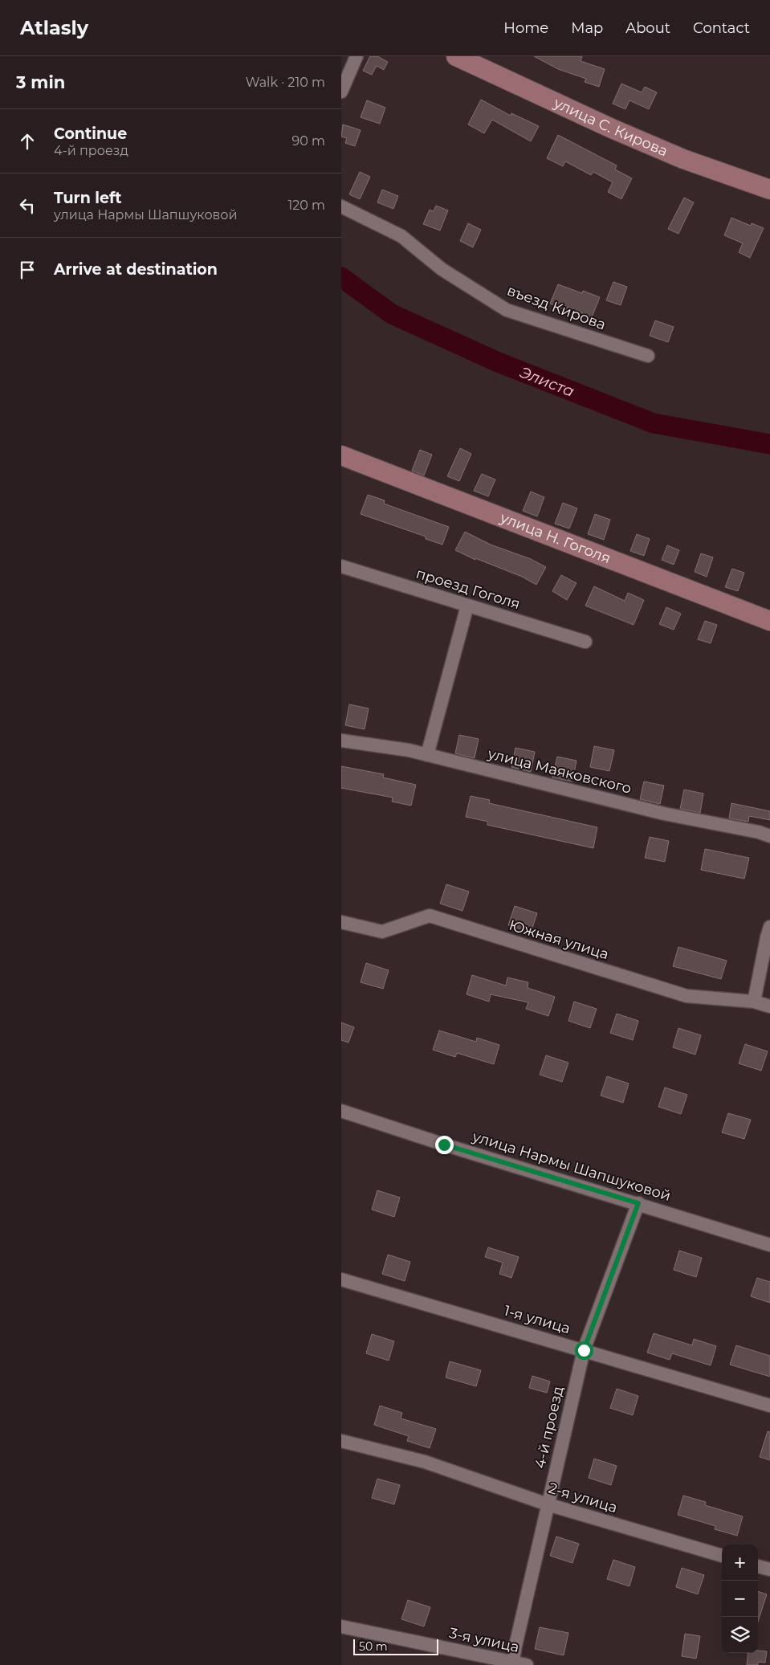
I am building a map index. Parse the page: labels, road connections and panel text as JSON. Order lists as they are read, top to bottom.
{
  "streets": {
    "street": [
      "улица С. Кирова",
      "въезд Кирова",
      "улица Н. Гоголя",
      "проезд Гоголя",
      "улица Маяковского",
      "Южная улица",
      "улица Нармы Шапшуковой",
      "1-я улица",
      "4-й проезд",
      "2-я улица",
      "3-я улица"
    ]
  },
  "crossings": [
    ["улица Нармы Шапшуковой", "4-й проезд"],
    ["1-я улица", "4-й проезд"],
    ["4-й проезд", "2-я улица"],
    ["4-й проезд", "3-я улица"]
  ],
  "water": ["Элиста"],
  "scale_bar": "50 m",
  "page": {
    "header": "Atlasly",
    "nav": [
      "Home",
      "Map",
      "About",
      "Contact"
    ],
    "heading": ["3 min", "Walk · 210 m"],
    "list": [
      ["Continue", "4-й проезд", "90 m"],
      ["Turn left", "улица Нармы Шапшуковой", "120 m"],
      "Arrive at destination"
    ],
    "map_buttons": ["+", "−"],
    "scale": "50 m"
  }
}
